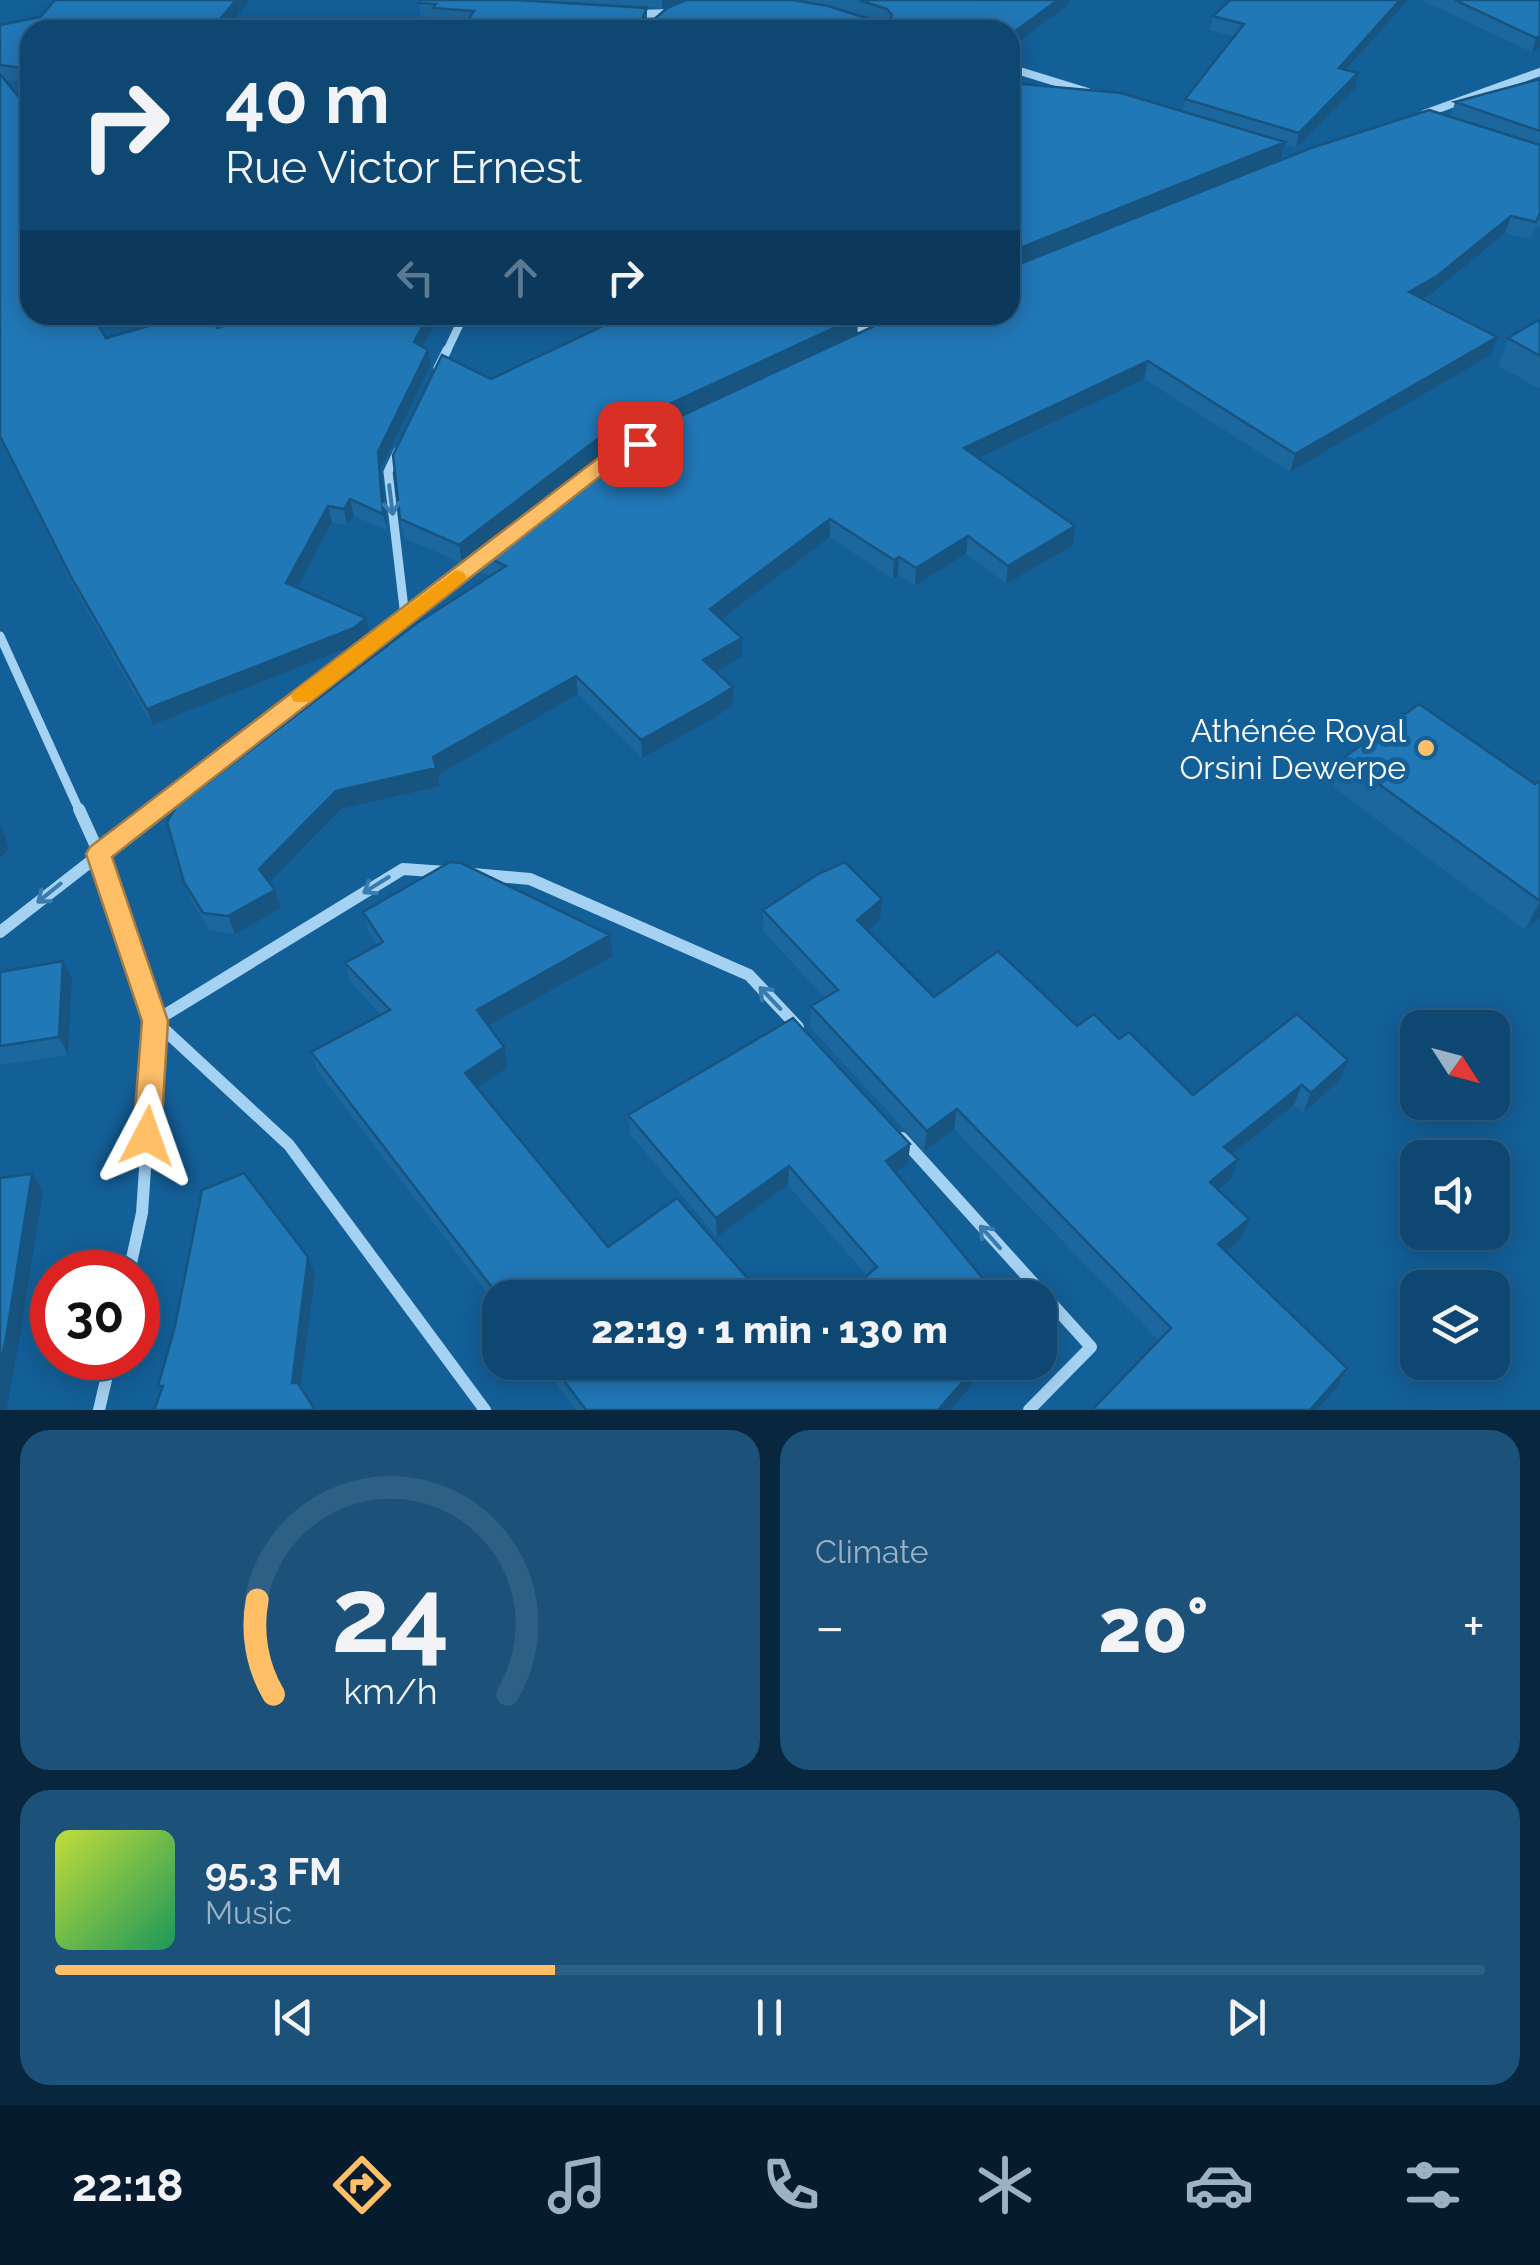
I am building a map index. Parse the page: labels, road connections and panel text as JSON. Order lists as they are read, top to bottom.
{
  "places": ["Athénée Royal Orsini Dewerpe"],
  "north": "bottom right",
  "page": {
    "turn": ["40 m", "Rue Victor Ernest"],
    "limit": "30",
    "trip": "22:19 · 1 min · 130 m",
    "tile": "Climate",
    "heat": ["−", "20°", "+"],
    "song": ["95.3 FM", "Music"],
    "tabs": "22:18",
    "gauge": ["24", "km/h"]
  }
}
